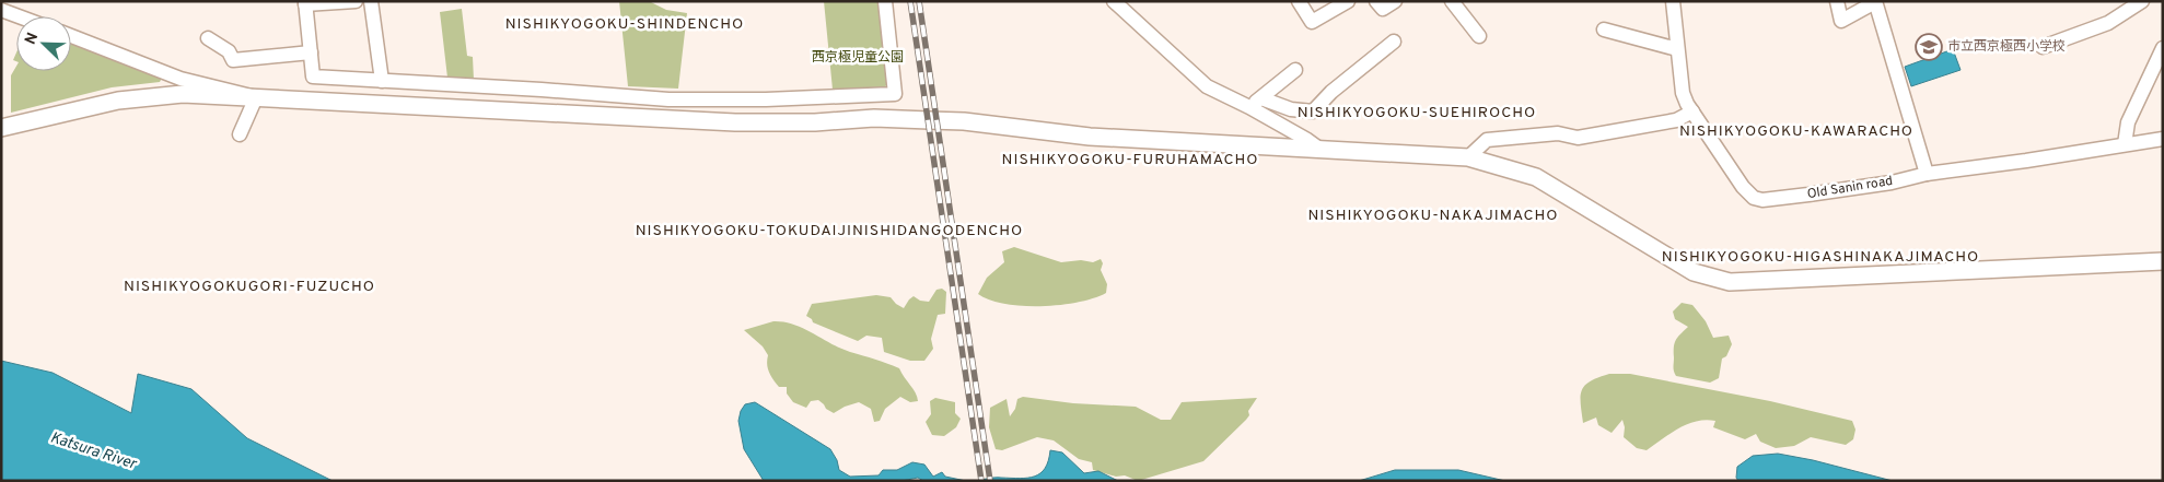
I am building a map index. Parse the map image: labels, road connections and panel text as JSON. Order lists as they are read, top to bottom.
{
  "streets": {
    "street": ["Old Sanin road"]
  },
  "districts": [
    "NISHIKYOGOKU-SHINDENCHO",
    "NISHIKYOGOKU-SUEHIROCHO",
    "NISHIKYOGOKU-KAWARACHO",
    "NISHIKYOGOKU-FURUHAMACHO",
    "NISHIKYOGOKU-NAKAJIMACHO",
    "NISHIKYOGOKU-TOKUDAIJINISHIDANGODENCHO",
    "NISHIKYOGOKU-HIGASHINAKAJIMACHO",
    "NISHIKYOGOKUGORI-FUZUCHO"
  ],
  "water": ["Katsura River"],
  "parks": ["西京極児童公園"],
  "places": {
    "school or university": ["市立西京極西小学校"]
  },
  "north": "top left"
}
